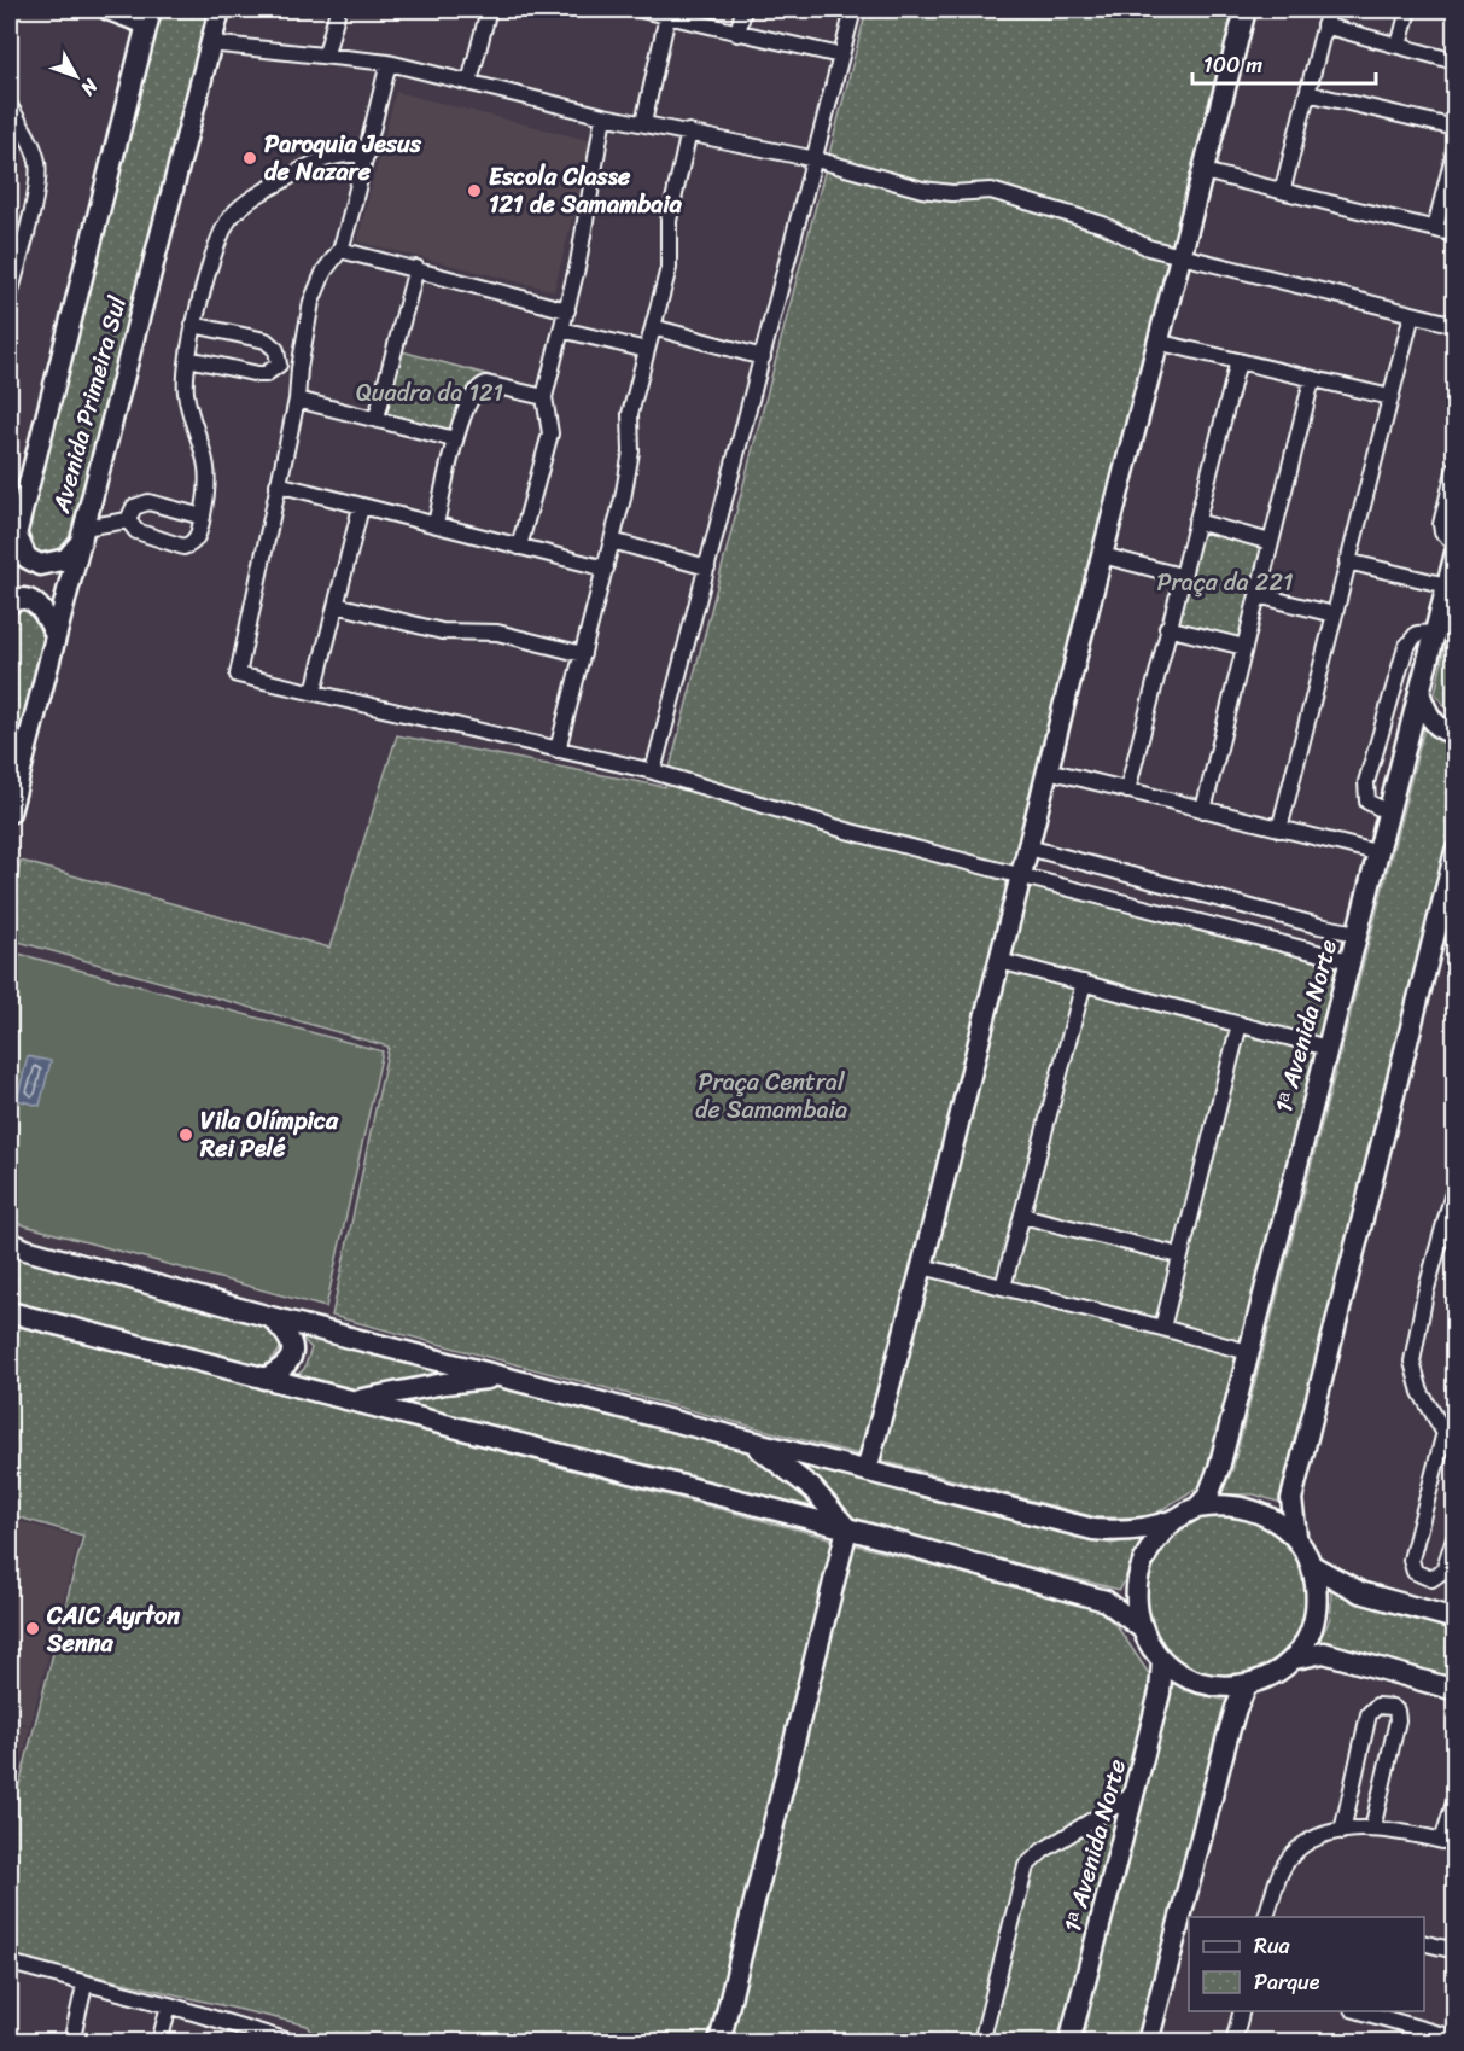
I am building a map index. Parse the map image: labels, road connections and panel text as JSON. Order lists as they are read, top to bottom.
{
  "streets": {
    "main road": ["Avenida Primeira Sul", "1ᵃ Avenida Norte"]
  },
  "parks": ["Quadra da 121", "Praça da 221", "Praça Central de Samambaia"],
  "places": [
    "Paroquia Jesus de Nazare",
    "Escola Classe 121 de Samambaia",
    "Vila Olímpica Rei Pelé",
    "CAIC Ayrton Senna"
  ],
  "legend": ["Rua", "Parque"],
  "scale_bar": "100 m",
  "north": "bottom right"
}
